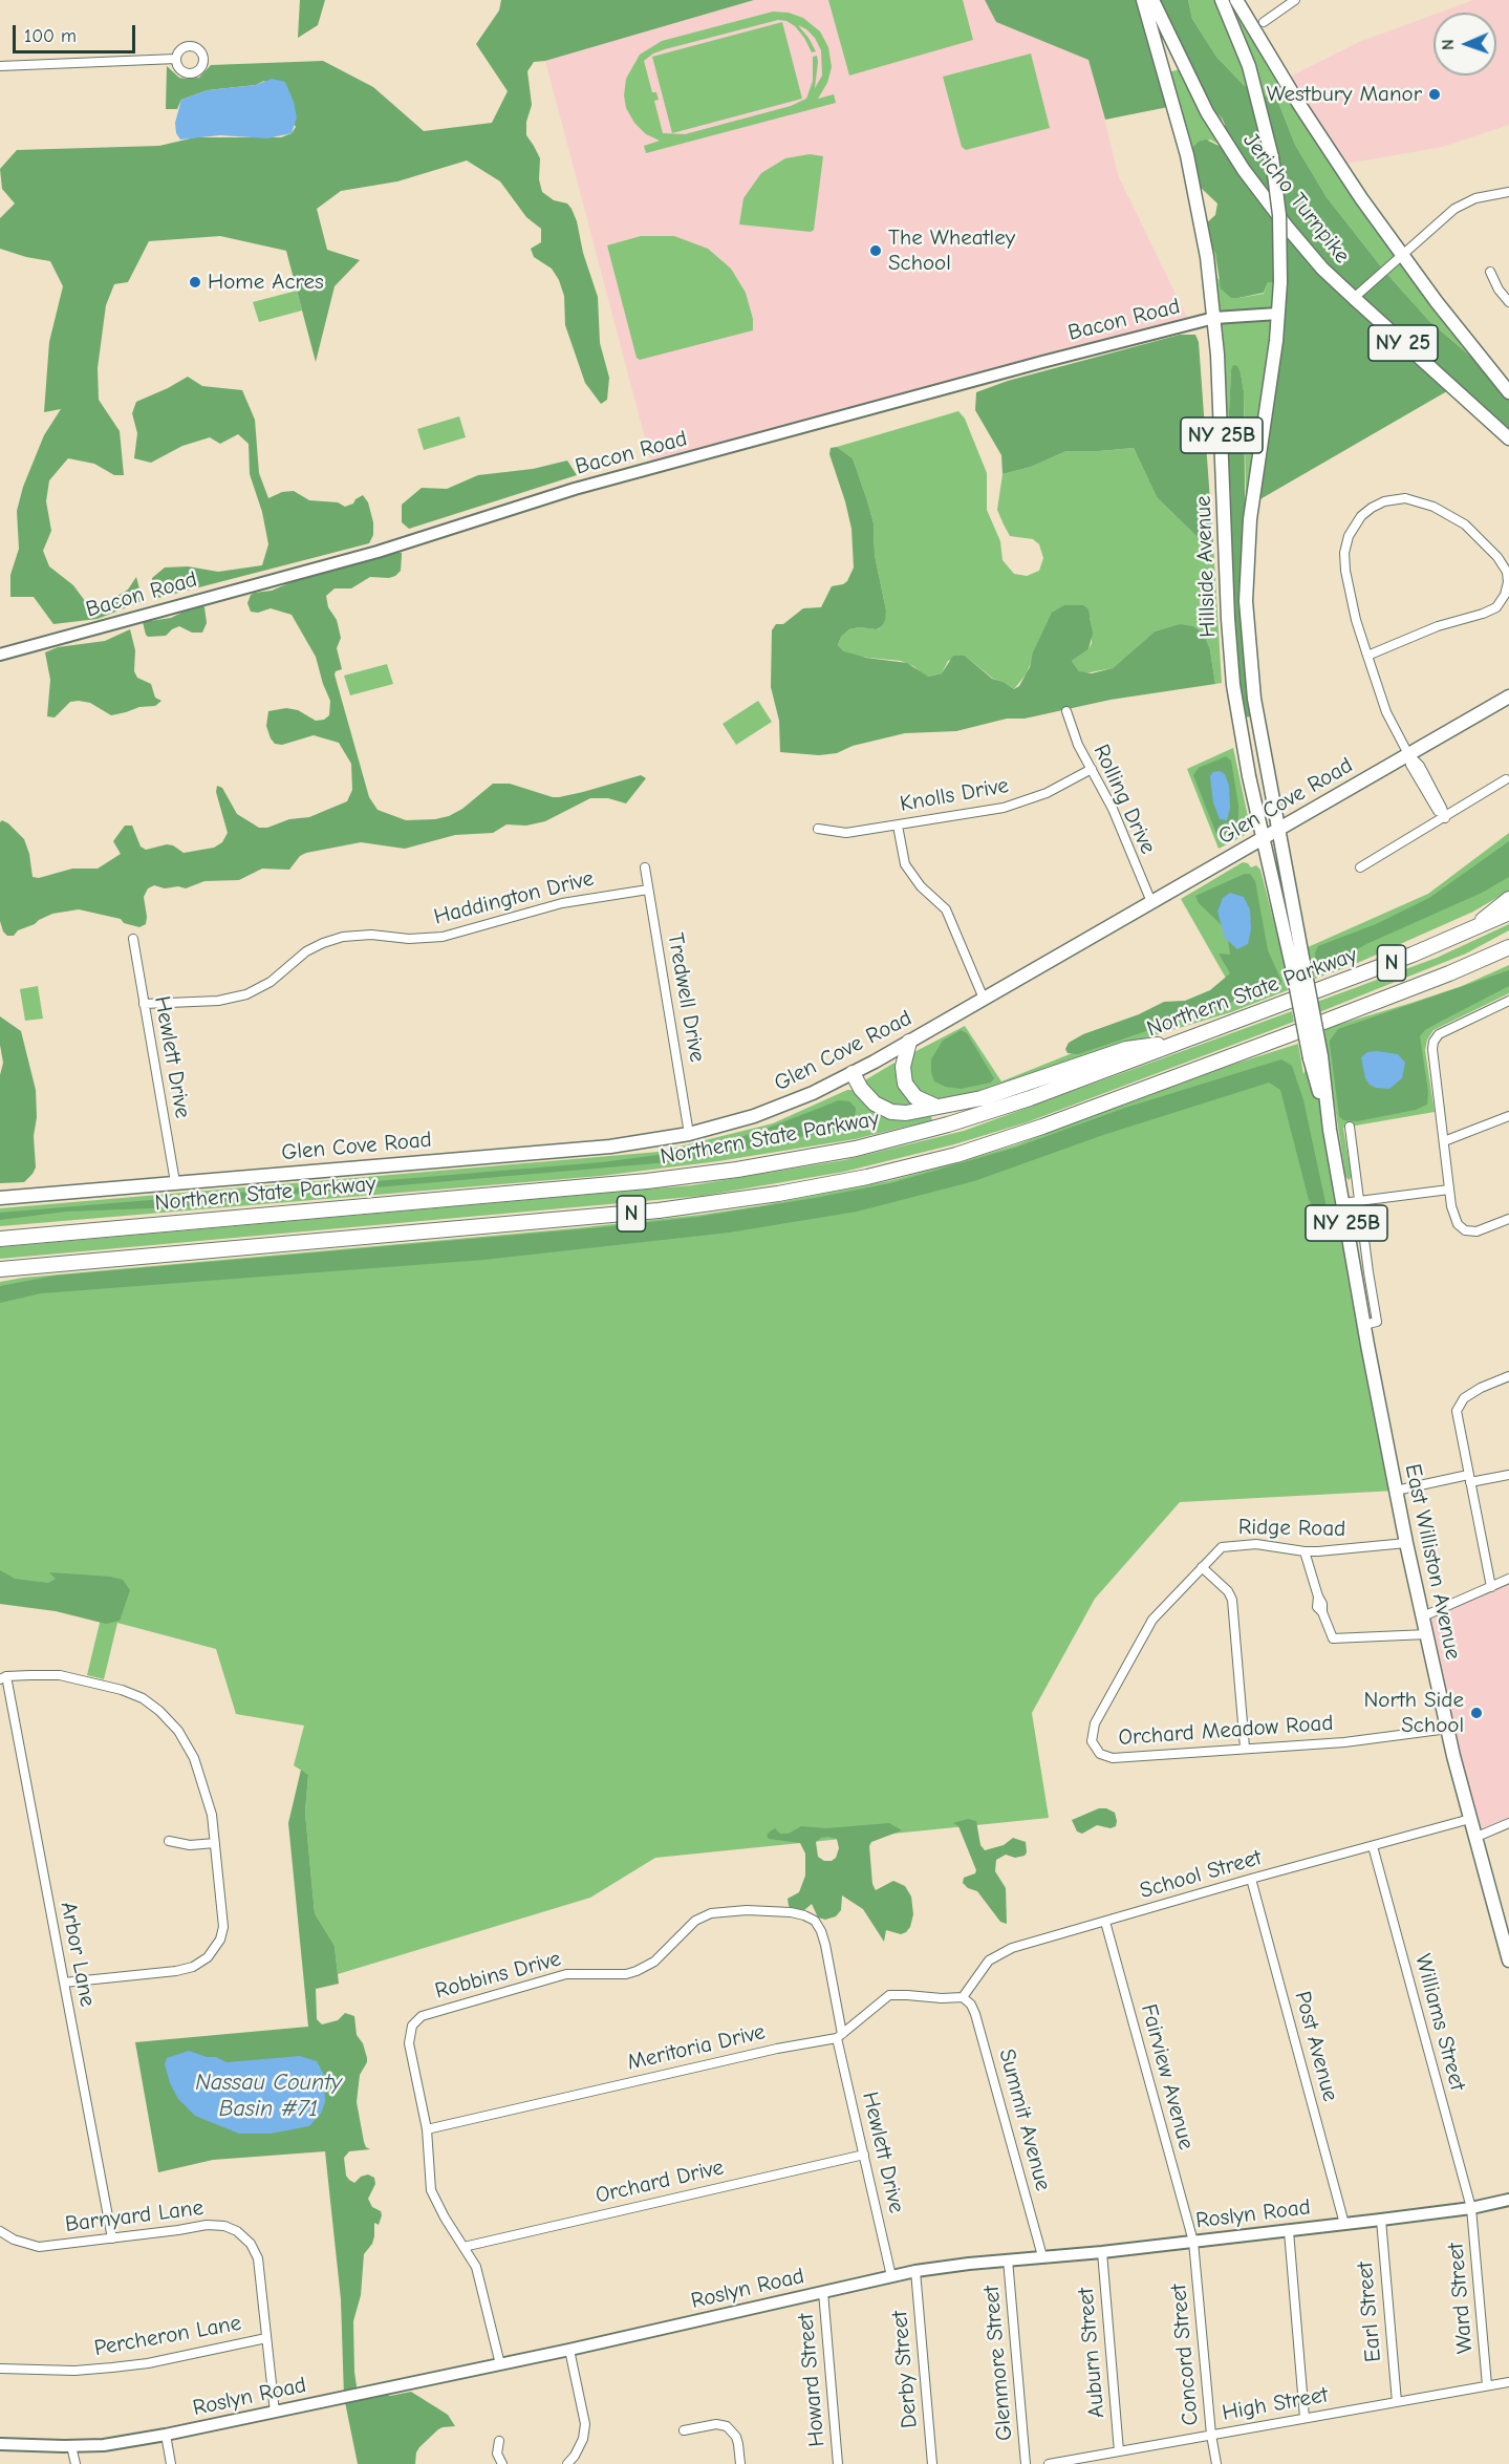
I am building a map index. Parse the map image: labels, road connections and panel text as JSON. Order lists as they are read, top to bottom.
{
  "streets": {
    "highway": ["N", "Northern State Parkway"],
    "main road": [
      "Jericho Turnpike",
      "Bacon Road",
      "NY 25",
      "NY 25B",
      "Hillside Avenue",
      "Glen Cove Road",
      "East Williston Avenue",
      "Roslyn Road"
    ],
    "street": [
      "Knolls Drive",
      "Rolling Drive",
      "Haddington Drive",
      "Tredwell Drive",
      "Hewlett Drive",
      "Ridge Road",
      "Orchard Meadow Road",
      "School Street",
      "Arbor Lane",
      "Robbins Drive",
      "Williams Street",
      "Post Avenue",
      "Meritoria Drive",
      "Fairview Avenue",
      "Summit Avenue",
      "Orchard Drive",
      "Barnyard Lane",
      "Ward Street",
      "Earl Street",
      "Percheron Lane",
      "Auburn Street",
      "Concord Street",
      "Glenmore Street",
      "Derby Street",
      "Howard Street",
      "High Street"
    ]
  },
  "crossings": [
    ["Bacon Road", "Hillside Avenue"],
    ["Hillside Avenue", "Glen Cove Road"],
    ["Hillside Avenue", "East Williston Avenue"],
    ["Knolls Drive", "Rolling Drive"],
    ["Rolling Drive", "Glen Cove Road"],
    ["Glen Cove Road", "Tredwell Drive"],
    ["Glen Cove Road", "Hewlett Drive"],
    ["Haddington Drive", "Tredwell Drive"],
    ["Haddington Drive", "Hewlett Drive"],
    ["Hewlett Drive", "Robbins Drive"],
    ["Hewlett Drive", "Meritoria Drive"],
    ["Hewlett Drive", "Orchard Drive"],
    ["Hewlett Drive", "Roslyn Road"],
    ["Ridge Road", "East Williston Avenue"],
    ["Ridge Road", "Orchard Meadow Road"],
    ["East Williston Avenue", "Orchard Meadow Road"],
    ["East Williston Avenue", "School Street"],
    ["School Street", "Williams Street"],
    ["School Street", "Post Avenue"],
    ["School Street", "Meritoria Drive"],
    ["School Street", "Fairview Avenue"],
    ["School Street", "Summit Avenue"],
    ["Arbor Lane", "Barnyard Lane"],
    ["Robbins Drive", "Meritoria Drive"],
    ["Robbins Drive", "Orchard Drive"],
    ["Robbins Drive", "Roslyn Road"],
    ["Williams Street", "Roslyn Road"],
    ["Williams Street", "Ward Street"],
    ["Post Avenue", "Roslyn Road"],
    ["Meritoria Drive", "Summit Avenue"],
    ["Fairview Avenue", "Roslyn Road"],
    ["Fairview Avenue", "Concord Street"],
    ["Summit Avenue", "Roslyn Road"],
    ["Roslyn Road", "Barnyard Lane"],
    ["Roslyn Road", "Ward Street"],
    ["Roslyn Road", "Earl Street"],
    ["Roslyn Road", "Auburn Street"],
    ["Roslyn Road", "Concord Street"],
    ["Roslyn Road", "Glenmore Street"],
    ["Roslyn Road", "Derby Street"],
    ["Roslyn Road", "Howard Street"],
    ["Barnyard Lane", "Percheron Lane"],
    ["Ward Street", "High Street"],
    ["Earl Street", "High Street"],
    ["Auburn Street", "High Street"],
    ["Concord Street", "High Street"]
  ],
  "water": ["Nassau County Basin #71"],
  "places": [
    "Westbury Manor",
    "The Wheatley School",
    "Home Acres",
    "North Side School"
  ],
  "scale_bar": "100 m",
  "north": "left"
}
